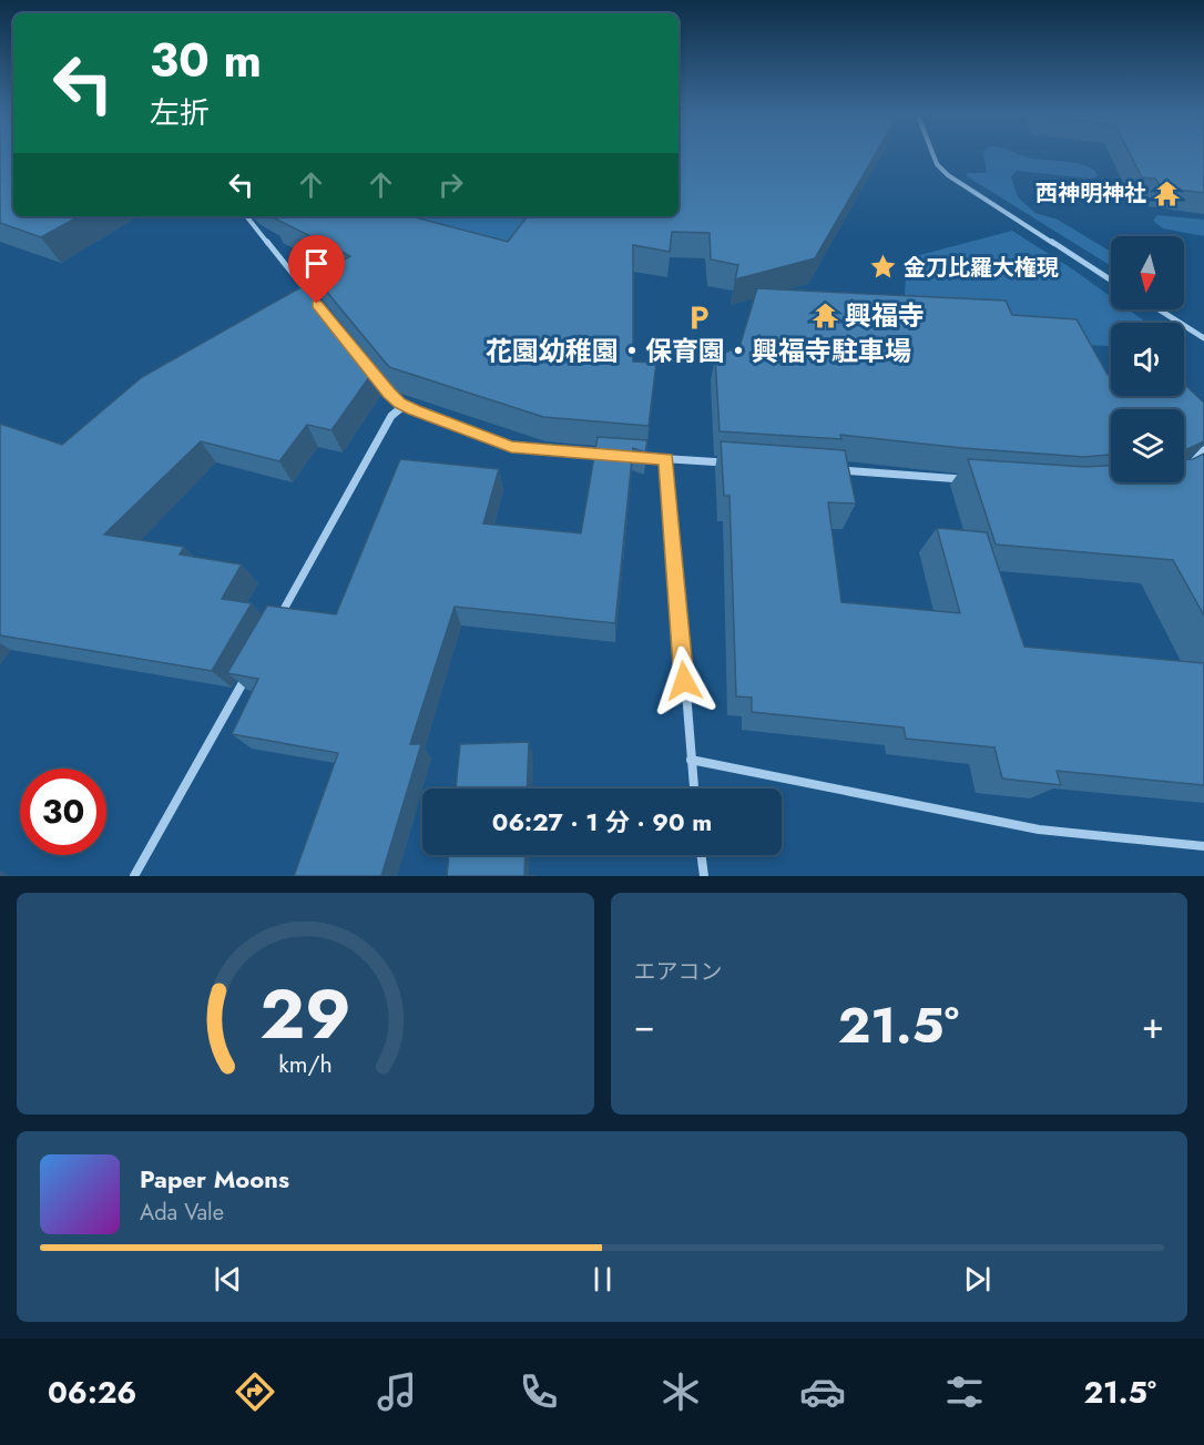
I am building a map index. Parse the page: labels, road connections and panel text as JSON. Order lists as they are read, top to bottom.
{
  "places": {
    "temple": ["西神明神社", "興福寺"],
    "place": ["金刀比羅大権現"],
    "parking": ["花園幼稚園・保育園・興福寺駐車場"]
  },
  "north": "bottom",
  "page": {
    "turn": ["30 m", "左折"],
    "limit": "30",
    "trip": "06:27 · 1 分 · 90 m",
    "tile": "エアコン",
    "heat": ["−", "21.5°", "+"],
    "song": ["Paper Moons", "Ada Vale"],
    "tabs": ["06:26", "21.5°"],
    "gauge": ["29", "km/h"]
  }
}
